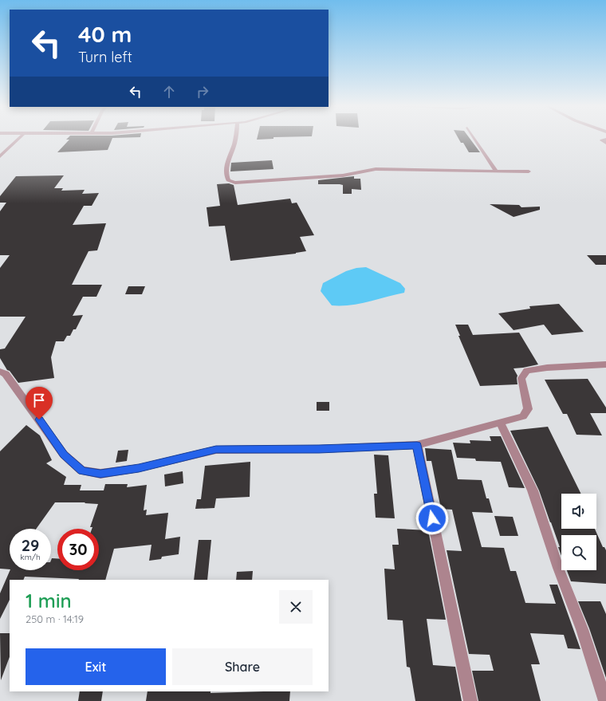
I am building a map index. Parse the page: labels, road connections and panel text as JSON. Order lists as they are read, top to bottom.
{
  "page": {
    "turn": ["40 m", "Turn left"],
    "speed": "29 km/h",
    "limit": "30",
    "heading": ["1 min", "250 m · 14:19"],
    "buttons": ["Exit", "Share"]
  }
}
